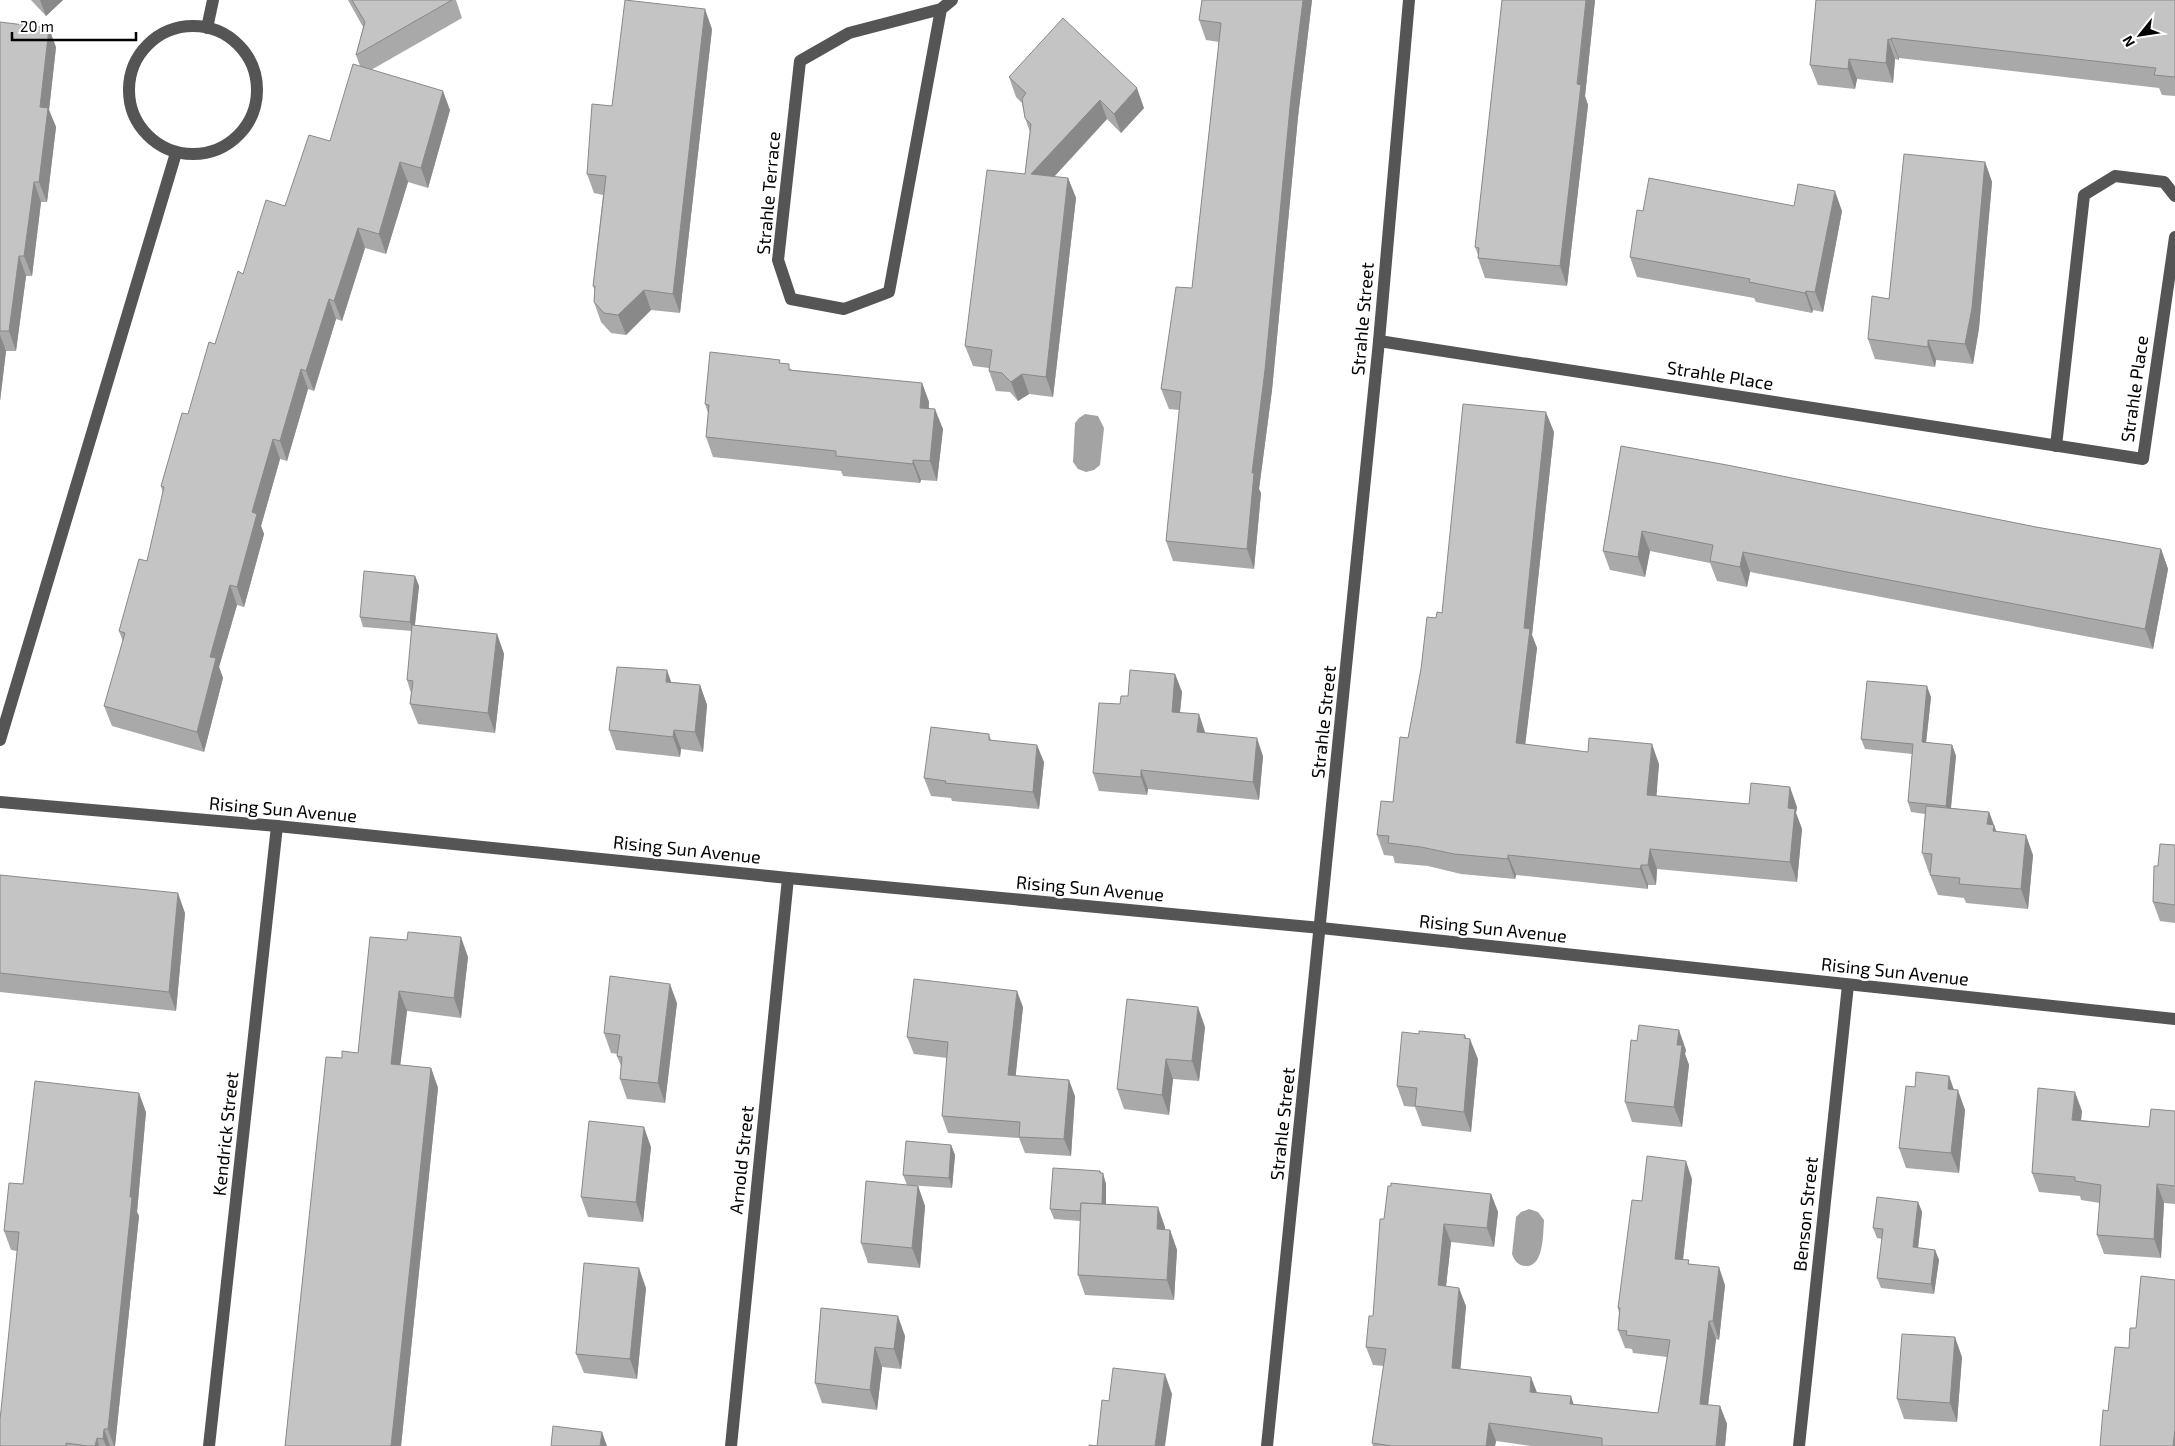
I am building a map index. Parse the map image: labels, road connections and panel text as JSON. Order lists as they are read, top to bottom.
{
  "streets": {
    "street": [
      "Strahle Terrace",
      "Strahle Street",
      "Strahle Place",
      "Rising Sun Avenue",
      "Kendrick Street",
      "Arnold Street",
      "Benson Street"
    ]
  },
  "crossings": [
    ["Strahle Street", "Strahle Place"],
    ["Strahle Street", "Rising Sun Avenue"],
    ["Rising Sun Avenue", "Kendrick Street"],
    ["Rising Sun Avenue", "Arnold Street"],
    ["Rising Sun Avenue", "Benson Street"]
  ],
  "scale_bar": "20 m",
  "north": "bottom left"
}
